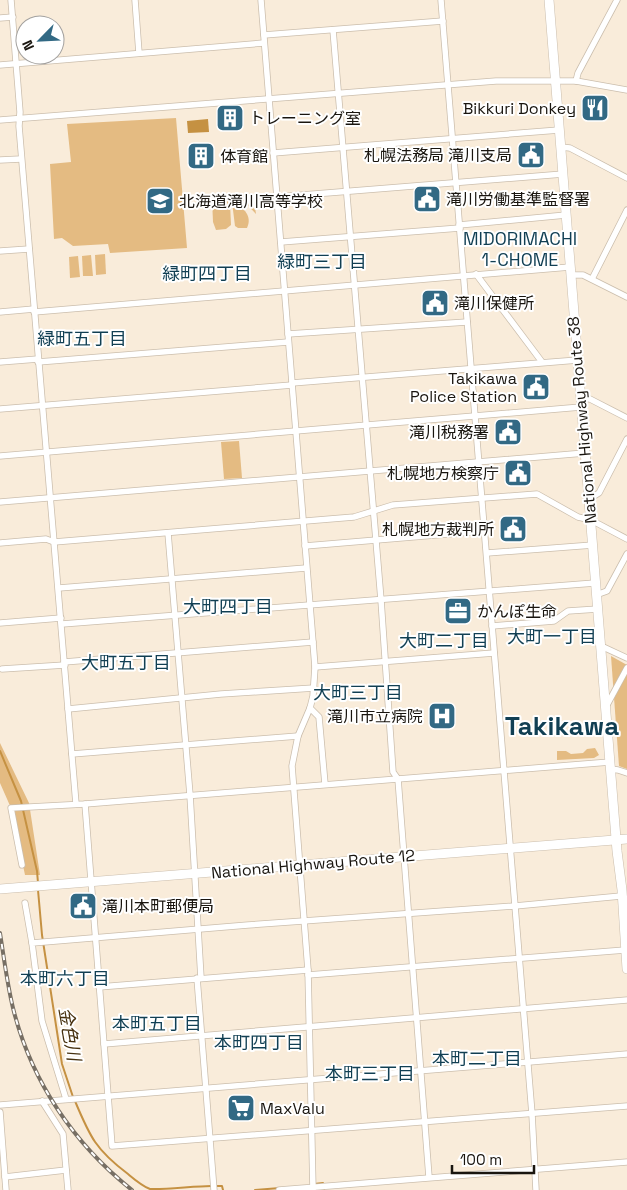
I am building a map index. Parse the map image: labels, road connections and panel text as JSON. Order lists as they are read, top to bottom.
{
  "streets": {
    "highway": ["National Highway Route 38", "National Highway Route 12"]
  },
  "crossings": [
    ["National Highway Route 38", "National Highway Route 12"]
  ],
  "districts": [
    "MIDORIMACHI 1-CHOME",
    "緑町三丁目",
    "緑町四丁目",
    "緑町五丁目",
    "大町四丁目",
    "大町一丁目",
    "大町二丁目",
    "大町五丁目",
    "大町三丁目",
    "Takikawa",
    "本町六丁目",
    "本町五丁目",
    "本町四丁目",
    "本町二丁目",
    "本町三丁目"
  ],
  "water": ["金色川"],
  "places": {
    "restaurant": ["Bikkuri Donkey"],
    "building": ["トレーニング室", "体育館"],
    "public building": [
      "札幌法務局 滝川支局",
      "滝川労働基準監督署",
      "滝川保健所",
      "Takikawa Police Station",
      "滝川税務署",
      "札幌地方検察庁",
      "札幌地方裁判所",
      "滝川本町郵便局"
    ],
    "school or university": ["北海道滝川高等学校"],
    "office": ["かんぽ生命"],
    "hospital": ["滝川市立病院"],
    "supermarket": ["MaxValu"]
  },
  "scale_bar": "100 m",
  "north": "bottom left"
}
